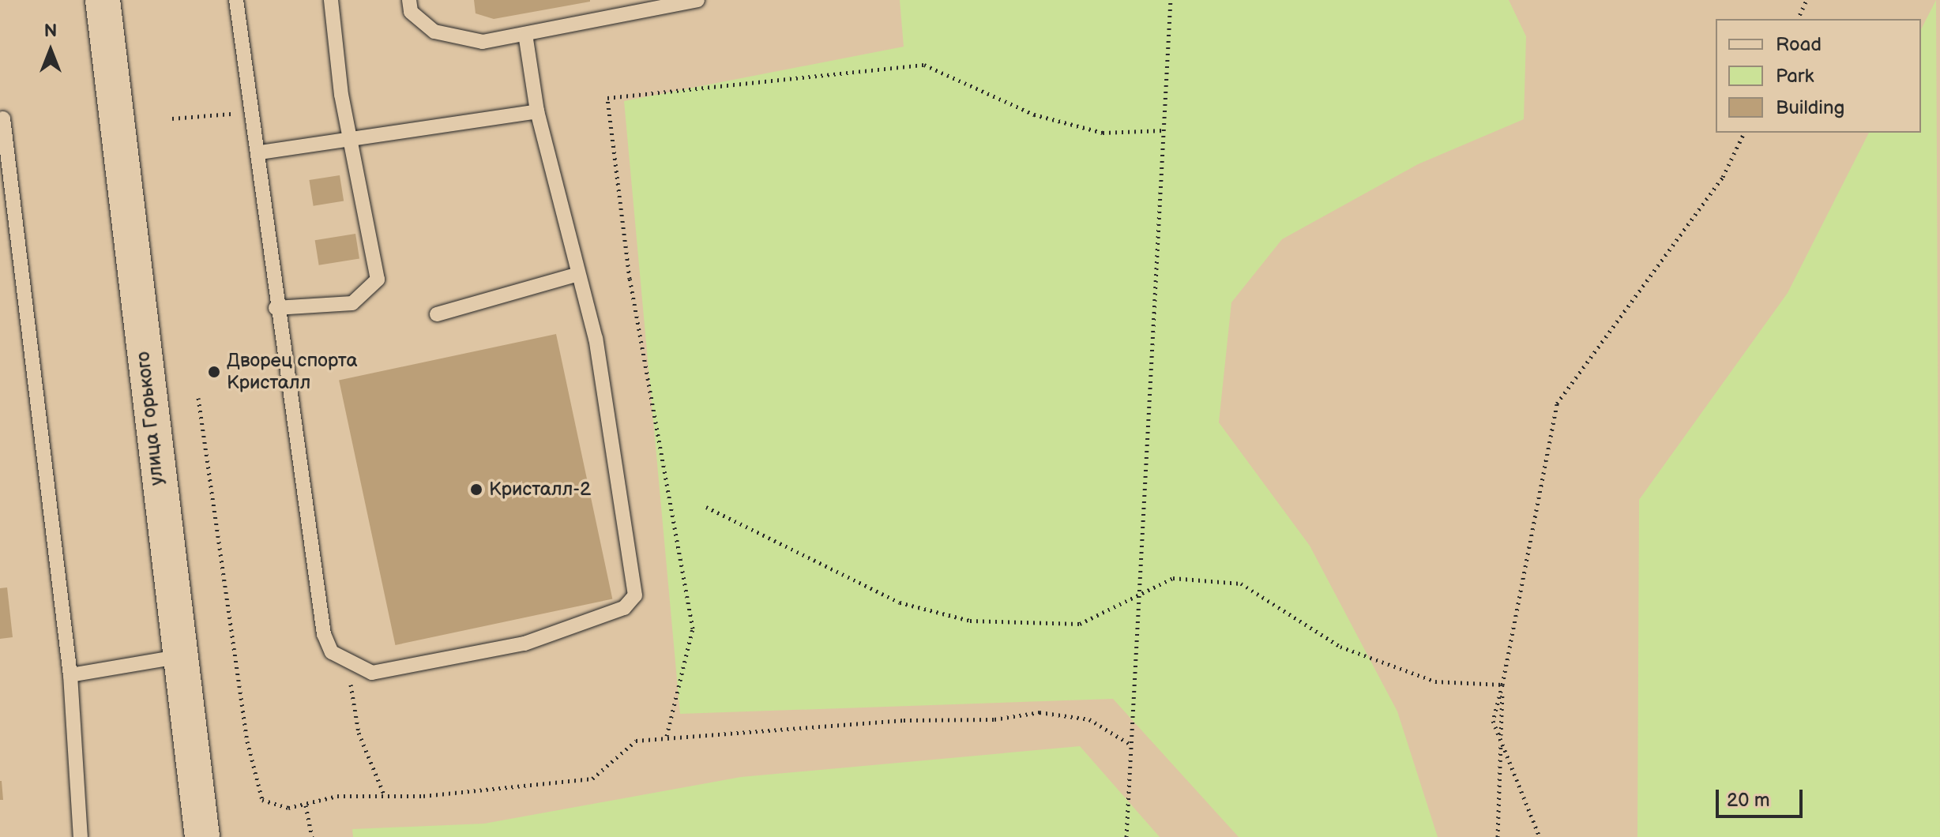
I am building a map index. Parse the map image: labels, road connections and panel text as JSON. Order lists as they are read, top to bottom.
{
  "streets": {
    "main road": ["улица Горького"]
  },
  "places": ["Дворец спорта Кристалл", "Кристалл-2"],
  "legend": ["Road", "Park", "Building"],
  "scale_bar": "20 m",
  "north": "top"
}
